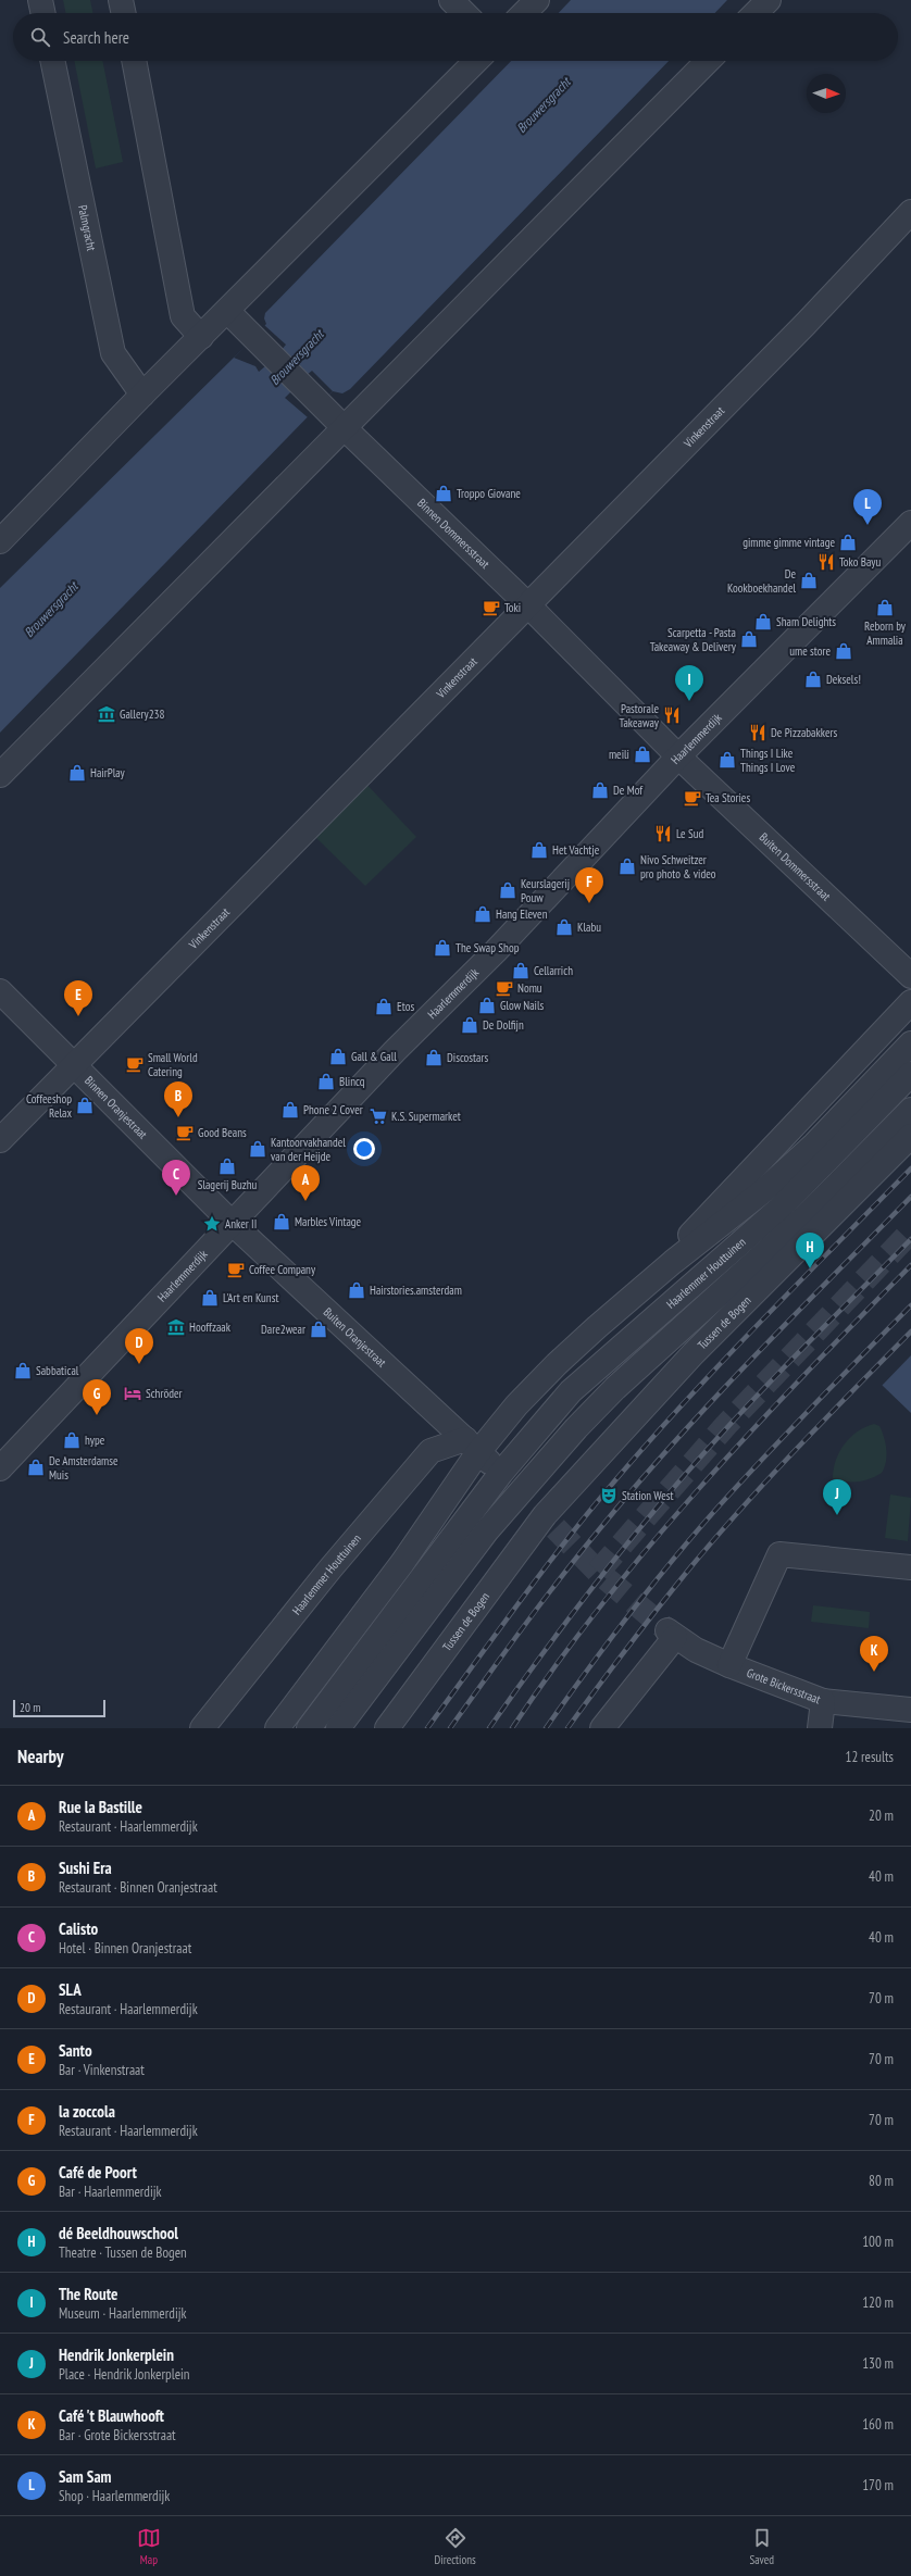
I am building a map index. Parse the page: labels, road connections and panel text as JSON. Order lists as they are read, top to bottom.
{
  "streets": {
    "street": [
      "Palmgracht",
      "Vinkenstraat",
      "Binnen Dommersstraat",
      "Haarlemmerdijk",
      "Buiten Dommersstraat",
      "Binnen Oranjestraat",
      "Haarlemmer Houttuinen",
      "Tussen de Bogen",
      "Buiten Oranjestraat",
      "Grote Bickersstraat"
    ]
  },
  "crossings": [
    ["Vinkenstraat", "Binnen Dommersstraat"],
    ["Vinkenstraat", "Binnen Oranjestraat"],
    ["Binnen Dommersstraat", "Haarlemmerdijk"],
    ["Binnen Dommersstraat", "Buiten Dommersstraat"],
    ["Haarlemmerdijk", "Buiten Dommersstraat"],
    ["Haarlemmerdijk", "Binnen Oranjestraat"],
    ["Haarlemmerdijk", "Buiten Oranjestraat"],
    ["Binnen Oranjestraat", "Buiten Oranjestraat"],
    ["Haarlemmer Houttuinen", "Buiten Oranjestraat"]
  ],
  "water": ["Brouwersgracht"],
  "places": {
    "shop": [
      "Troppo Giovane",
      "gimme gimme vintage",
      "De Kookboekhandel",
      "Reborn by Ammalia",
      "Sham Delights",
      "Scarpetta - Pasta Takeaway & Delivery",
      "ume store",
      "Deksels!",
      "meili",
      "Things I Like Things I Love",
      "HairPlay",
      "De Mof",
      "Het Vachtje",
      "Nivo Schweitzer pro photo & video",
      "Keurslagerij Pouw",
      "Hang Eleven",
      "Klabu",
      "The Swap Shop",
      "Cellarrich",
      "Glow Nails",
      "Etos",
      "De Dolfijn",
      "Gall & Gall",
      "Discostars",
      "Blincq",
      "Coffeeshop Relax",
      "Phone 2 Cover",
      "Kantoorvakhandel van der Heijde",
      "Slagerij Buzhu",
      "Marbles Vintage",
      "Hairstories.amsterdam",
      "L'Art en Kunst",
      "Dare2wear",
      "Sabbatical",
      "hype",
      "De Amsterdamse Muis"
    ],
    "restaurant": [
      "Toko Bayu",
      "Pastorale Takeaway",
      "De Pizzabakkers",
      "Le Sud"
    ],
    "cafe": [
      "Toki",
      "Tea Stories",
      "Nomu",
      "Small World Catering",
      "Good Beans",
      "Coffee Company"
    ],
    "museum": ["Gallery238", "Hooffzaak"],
    "supermarket": ["K.S. Supermarket"],
    "place": ["Anker II"],
    "hotel": ["Schröder"],
    "theatre": ["Station West"]
  },
  "scale_bar": "20 m",
  "north": "right",
  "page": {
    "search": "Search here",
    "pins": [
      "L",
      "I",
      "F",
      "E",
      "B",
      "C",
      "A",
      "H",
      "D",
      "G",
      "J",
      "K"
    ],
    "scale": "20 m",
    "heading": ["Nearby", "12 results"],
    "list": [
      {
        "mark": "A",
        "name": "Rue la Bastille",
        "note": "Restaurant · Haarlemmerdijk",
        "value": "20 m"
      },
      {
        "mark": "B",
        "name": "Sushi Era",
        "note": "Restaurant · Binnen Oranjestraat",
        "value": "40 m"
      },
      {
        "mark": "C",
        "name": "Calisto",
        "note": "Hotel · Binnen Oranjestraat",
        "value": "40 m"
      },
      {
        "mark": "D",
        "name": "SLA",
        "note": "Restaurant · Haarlemmerdijk",
        "value": "70 m"
      },
      {
        "mark": "E",
        "name": "Santo",
        "note": "Bar · Vinkenstraat",
        "value": "70 m"
      },
      {
        "mark": "F",
        "name": "la zoccola",
        "note": "Restaurant · Haarlemmerdijk",
        "value": "70 m"
      },
      {
        "mark": "G",
        "name": "Café de Poort",
        "note": "Bar · Haarlemmerdijk",
        "value": "80 m"
      },
      {
        "mark": "H",
        "name": "dé Beeldhouwschool",
        "note": "Theatre · Tussen de Bogen",
        "value": "100 m"
      },
      {
        "mark": "I",
        "name": "The Route",
        "note": "Museum · Haarlemmerdijk",
        "value": "120 m"
      },
      {
        "mark": "J",
        "name": "Hendrik Jonkerplein",
        "note": "Place · Hendrik Jonkerplein",
        "value": "130 m"
      },
      {
        "mark": "K",
        "name": "Café 't Blauwhooft",
        "note": "Bar · Grote Bickersstraat",
        "value": "160 m"
      },
      {
        "mark": "L",
        "name": "Sam Sam",
        "note": "Shop · Haarlemmerdijk",
        "value": "170 m"
      }
    ],
    "nav": ["Map", "Directions", "Saved"]
  }
}
